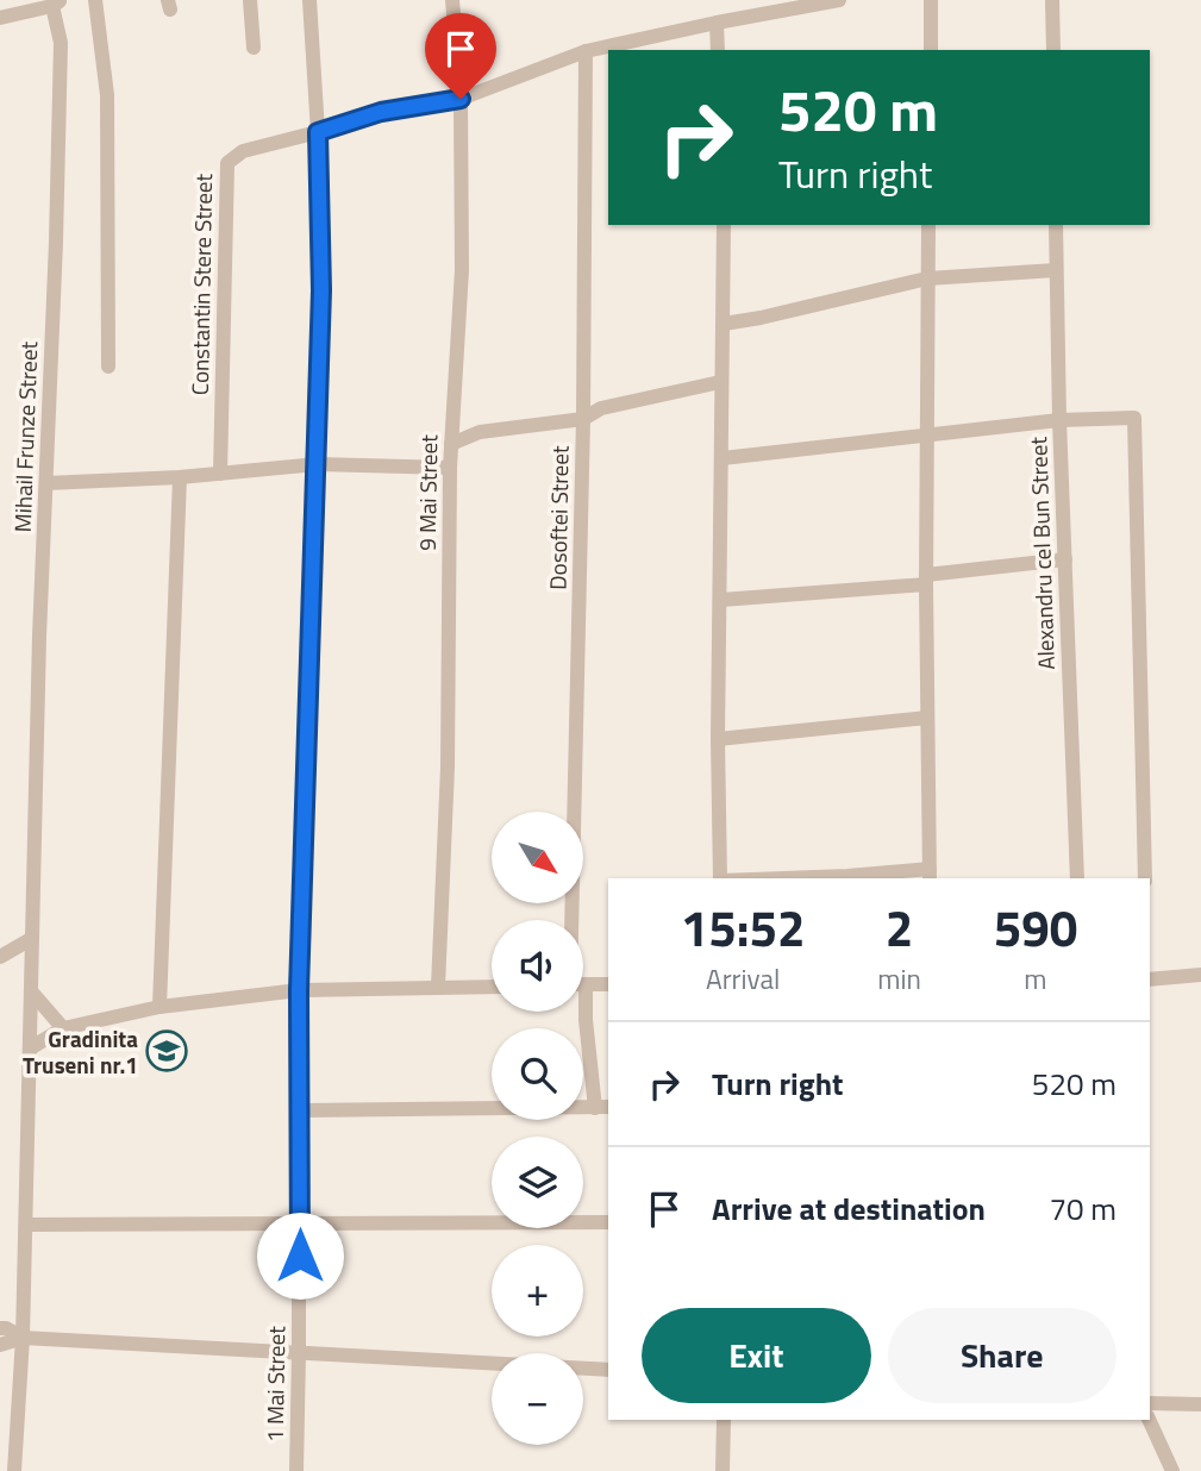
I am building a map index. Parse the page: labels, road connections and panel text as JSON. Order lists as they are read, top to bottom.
{
  "streets": {
    "street": [
      "Constantin Stere Street",
      "Mihail Frunze Street",
      "9 Mai Street",
      "Dosoftei Street",
      "Alexandru cel Bun Street",
      "1 Mai Street"
    ]
  },
  "crossings": [
    ["Constantin Stere Street", "9 Mai Street"],
    ["Constantin Stere Street", "Dosoftei Street"],
    ["Constantin Stere Street", "1 Mai Street"]
  ],
  "places": {
    "school or university": ["Gradinita Truseni nr.1"]
  },
  "north": "bottom right",
  "page": {
    "turn": ["520 m", "Turn right"],
    "map_buttons": ["+", "−"],
    "eta": [
      "15:52",
      "Arrival",
      "2",
      "min",
      "590",
      "m"
    ],
    "list": [
      {
        "name": "Turn right",
        "value": "520 m"
      },
      {
        "name": "Arrive at destination",
        "value": "70 m"
      }
    ],
    "buttons": ["Exit", "Share"]
  }
}
